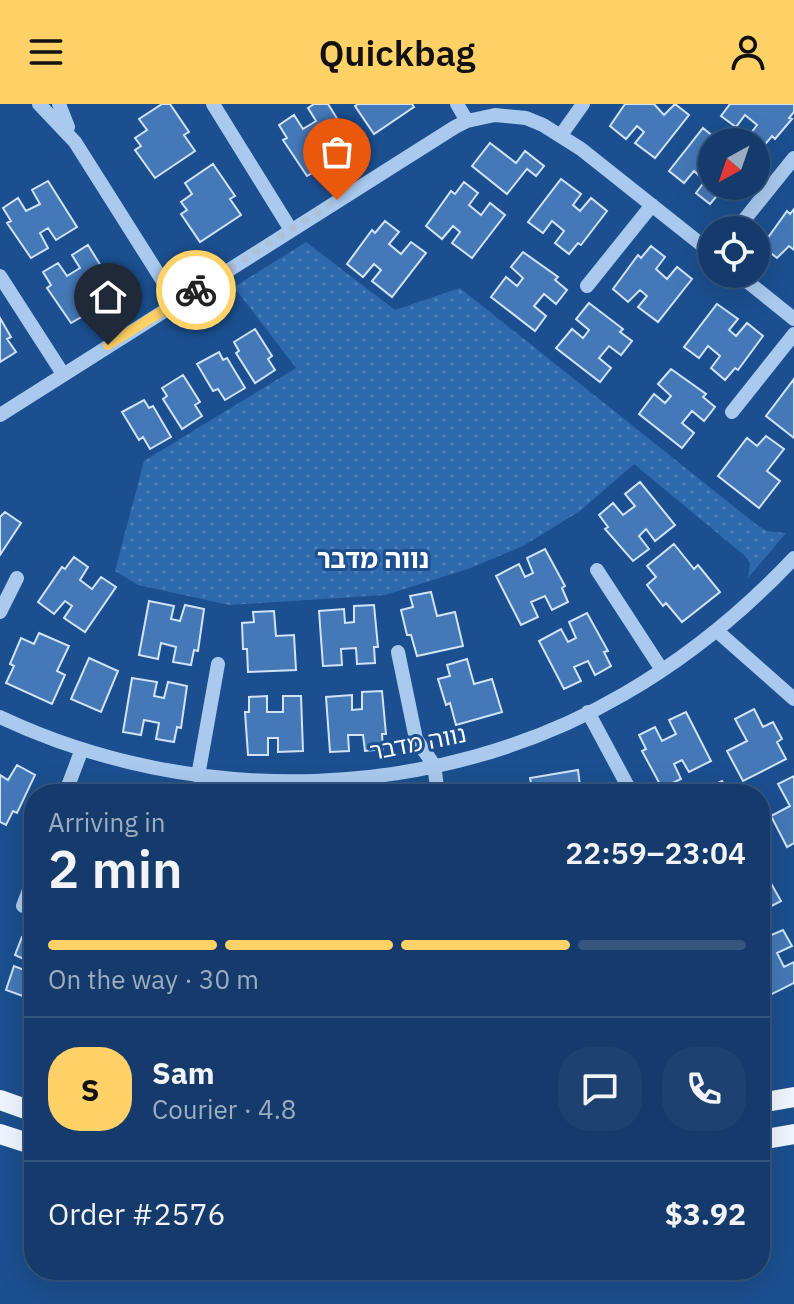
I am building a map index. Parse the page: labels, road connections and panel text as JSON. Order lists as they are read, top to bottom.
{
  "streets": {
    "street": ["נווה מדבר"]
  },
  "districts": ["נווה מדבר"],
  "north": "bottom left",
  "page": {
    "header": "Quickbag",
    "heading": ["2 min", "Arriving in", "22:59–23:04"],
    "panel": [
      "Sam",
      "Courier · 4.8",
      "Order #2576",
      "$3.92"
    ],
    "bar": "On the way · 30 m",
    "round": "S"
  }
}
